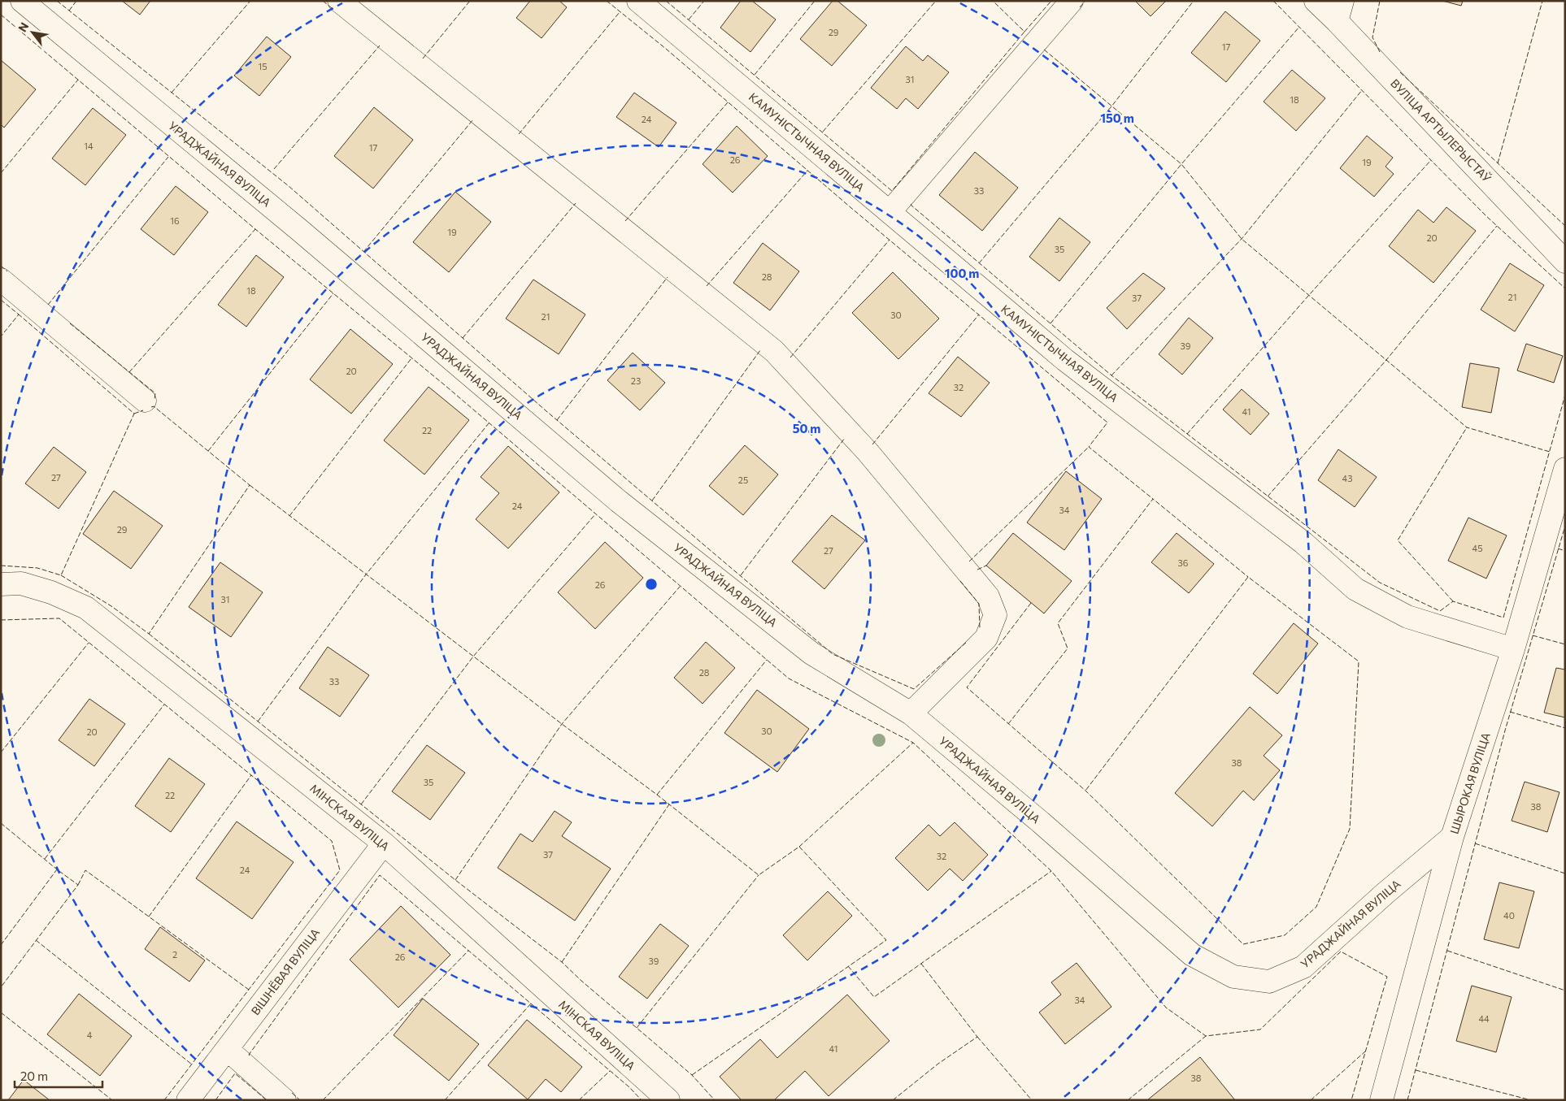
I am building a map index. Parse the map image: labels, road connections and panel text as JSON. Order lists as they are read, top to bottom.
{
  "streets": {
    "street": [
      "ВУЛІЦА АРТЫЛЕРЫСТАЎ",
      "КАМУНІСТЫЧНАЯ ВУЛІЦА",
      "УРАДЖАЙНАЯ ВУЛІЦА",
      "ШЫРОКАЯ ВУЛІЦА",
      "МІНСКАЯ ВУЛІЦА",
      "ВІШНЁВАЯ ВУЛІЦА"
    ]
  },
  "crossings": [
    ["КАМУНІСТЫЧНАЯ ВУЛІЦА", "ШЫРОКАЯ ВУЛІЦА"],
    ["УРАДЖАЙНАЯ ВУЛІЦА", "ШЫРОКАЯ ВУЛІЦА"],
    ["МІНСКАЯ ВУЛІЦА", "ВІШНЁВАЯ ВУЛІЦА"]
  ],
  "house_numbers": [
    "29",
    "17",
    "15",
    "31",
    "18",
    "24",
    "14",
    "17",
    "26",
    "19",
    "33",
    "16",
    "19",
    "20",
    "35",
    "28",
    "18",
    "21",
    "37",
    "30",
    "21",
    "39",
    "20",
    "23",
    "32",
    "41",
    "22",
    "27",
    "43",
    "25",
    "24",
    "34",
    "29",
    "45",
    "27",
    "36",
    "26",
    "31",
    "28",
    "33",
    "30",
    "20",
    "38",
    "35",
    "22",
    "38",
    "37",
    "32",
    "24",
    "40",
    "2",
    "26",
    "39",
    "34",
    "44",
    "4",
    "41",
    "38"
  ],
  "scale_bar": "20 m",
  "north": "top left",
  "rings": ["150 m", "100 m", "50 m"]
}
